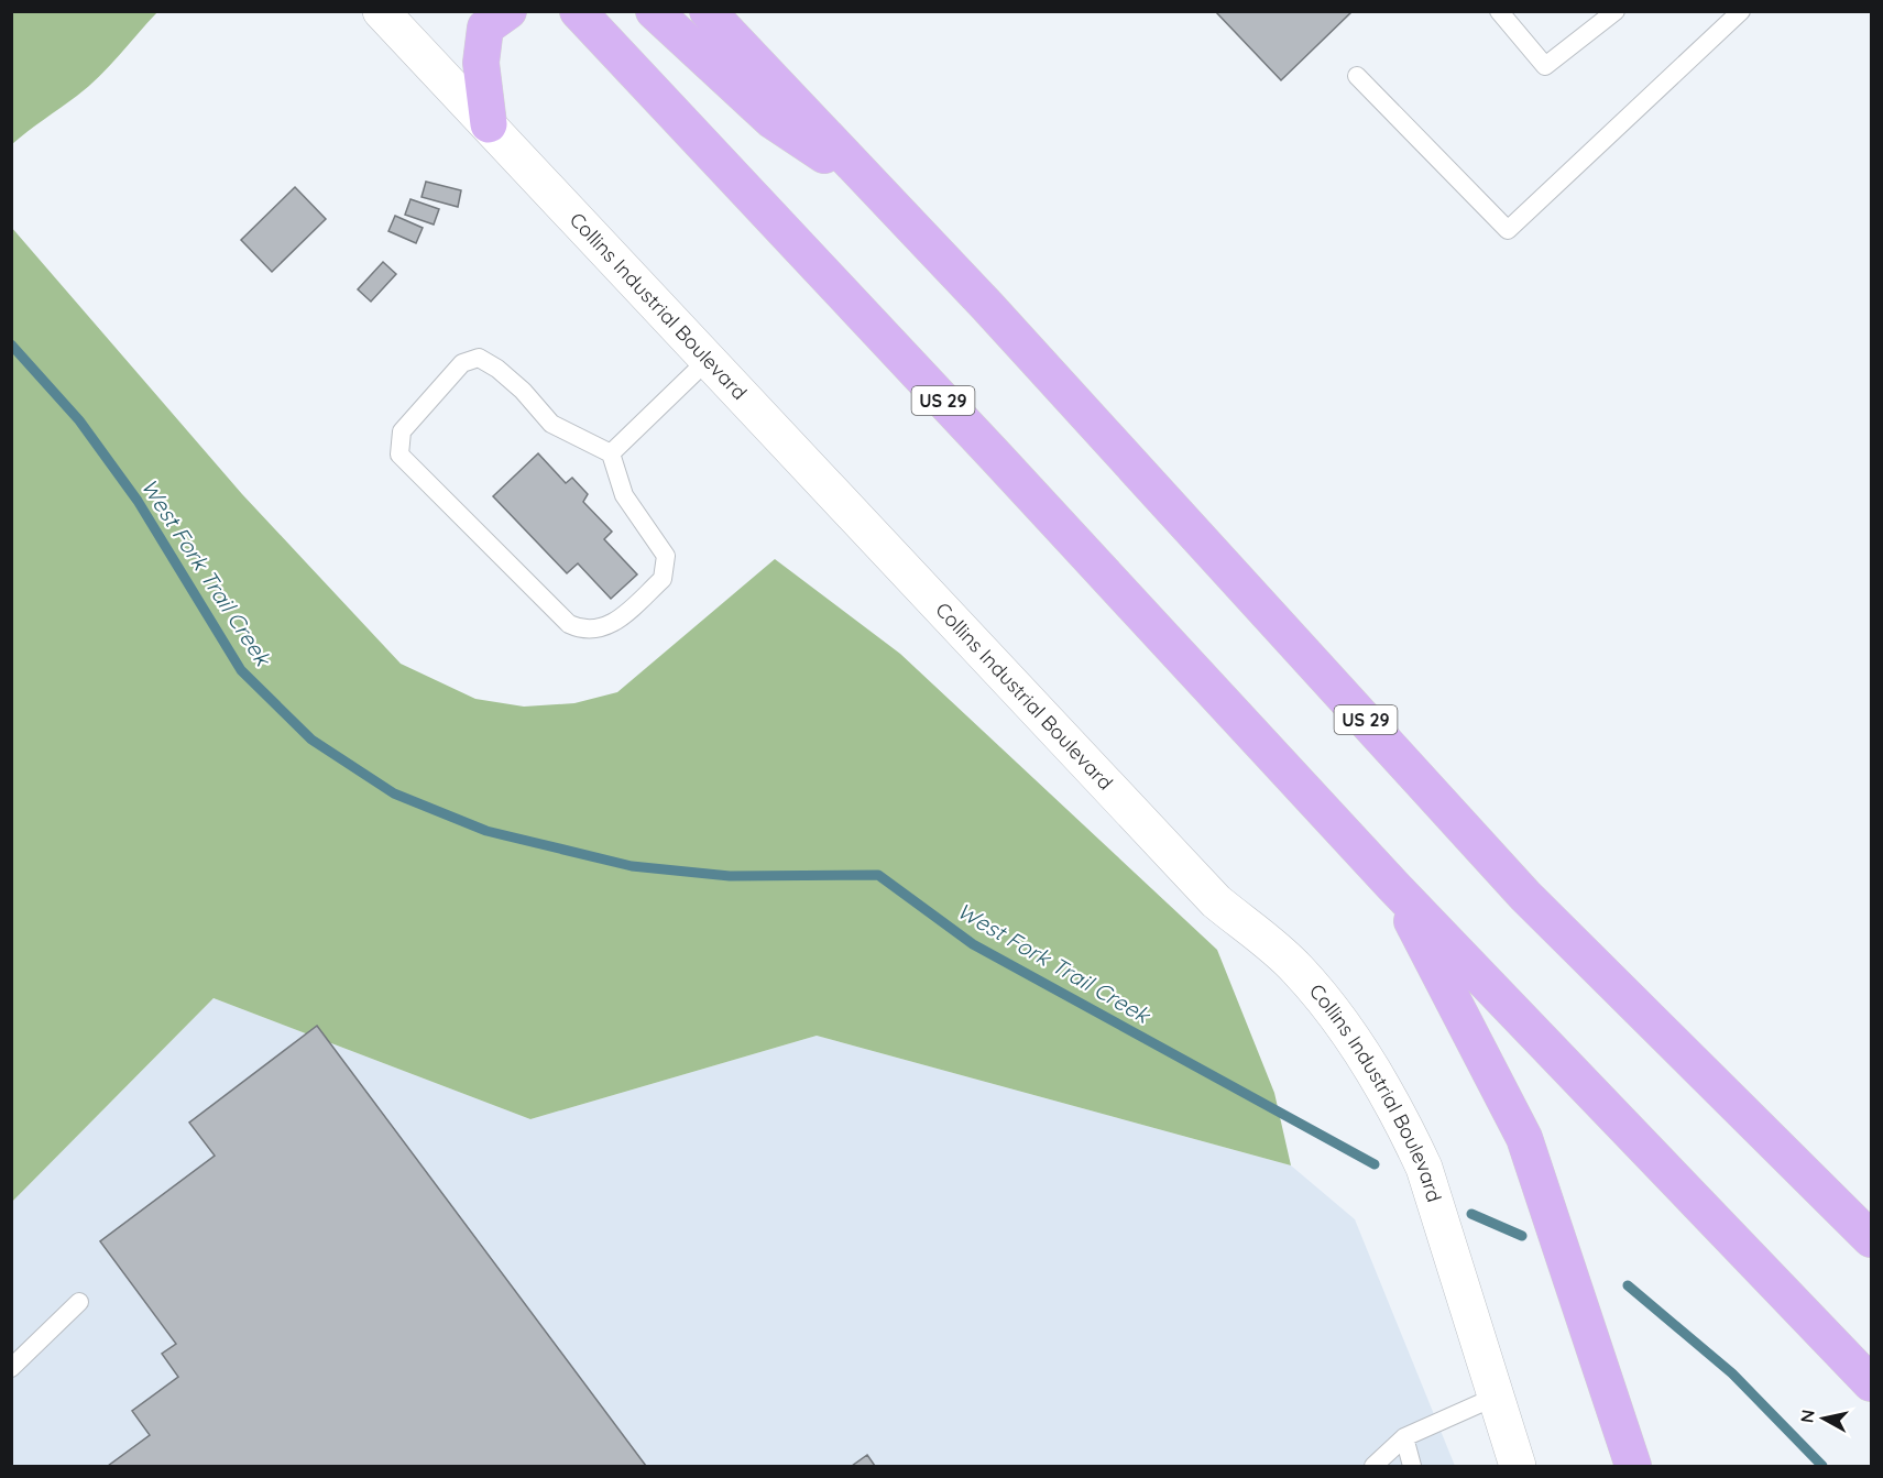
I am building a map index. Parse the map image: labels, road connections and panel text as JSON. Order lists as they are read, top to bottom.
{
  "streets": {
    "highway": ["US 29"],
    "street": ["Collins Industrial Boulevard"]
  },
  "water": ["West Fork Trail Creek"],
  "north": "left"
}
